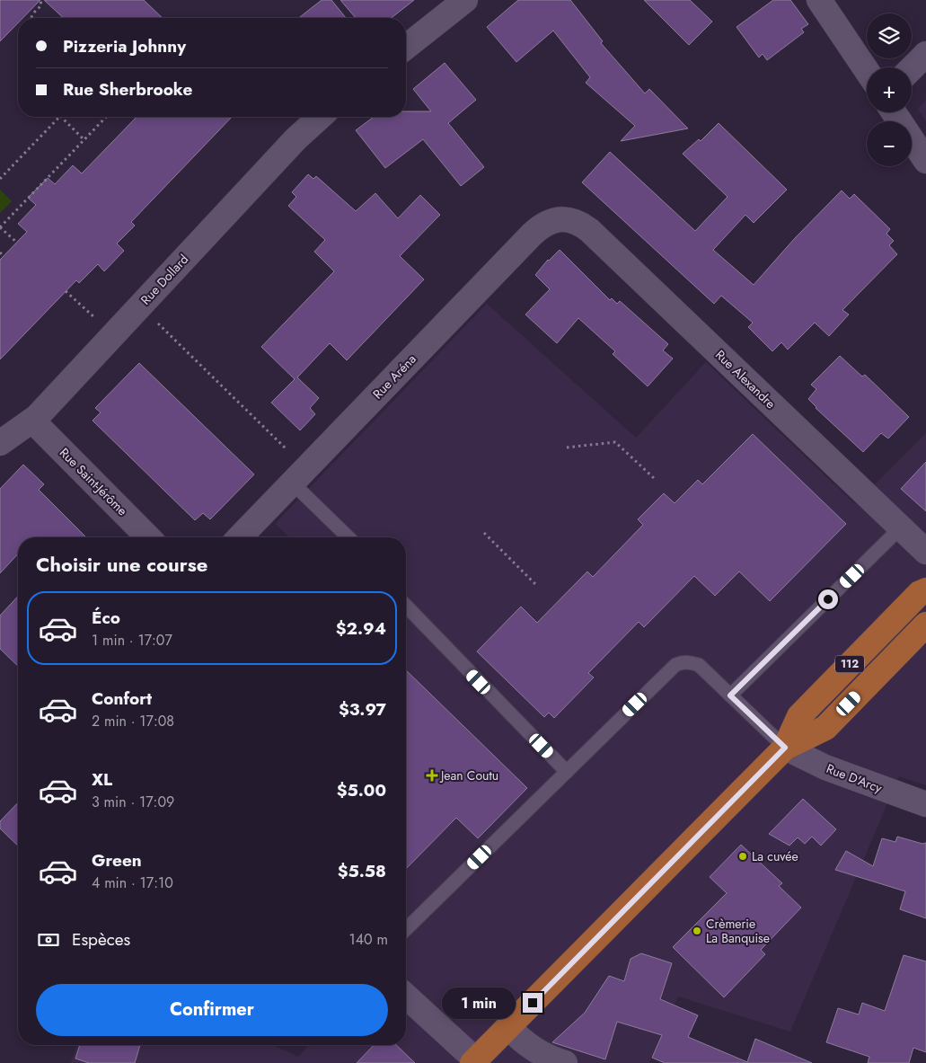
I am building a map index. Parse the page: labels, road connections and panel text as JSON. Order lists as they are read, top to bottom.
{
  "streets": {
    "main road": ["112"],
    "street": [
      "Rue Dollard",
      "Rue Aréna",
      "Rue Alexandre",
      "Rue Saint-Jérôme",
      "Rue D'Arcy"
    ]
  },
  "crossings": [
    ["Rue Dollard", "Rue Saint-Jérôme"],
    ["Rue Aréna", "Rue Alexandre"],
    ["112", "Rue D'Arcy"]
  ],
  "places": {
    "health": ["Jean Coutu"],
    "other": ["La cuvée", "Crèmerie La Banquise"]
  },
  "page": {
    "map_buttons": ["+", "−"],
    "banner": ["Pizzeria Johnny", "Rue Sherbrooke"],
    "heading": "Choisir une course",
    "list": [
      {
        "name": "Éco",
        "note": "1 min · 17:07",
        "value": "$2.94"
      },
      {
        "name": "Confort",
        "note": "2 min · 17:08",
        "value": "$3.97"
      },
      {
        "name": "XL",
        "note": "3 min · 17:09",
        "value": "$5.00"
      },
      {
        "name": "Green",
        "note": "4 min · 17:10",
        "value": "$5.58"
      }
    ],
    "pay": ["Espèces", "140 m"],
    "buttons": "Confirmer",
    "bubble": "1 min"
  }
}
